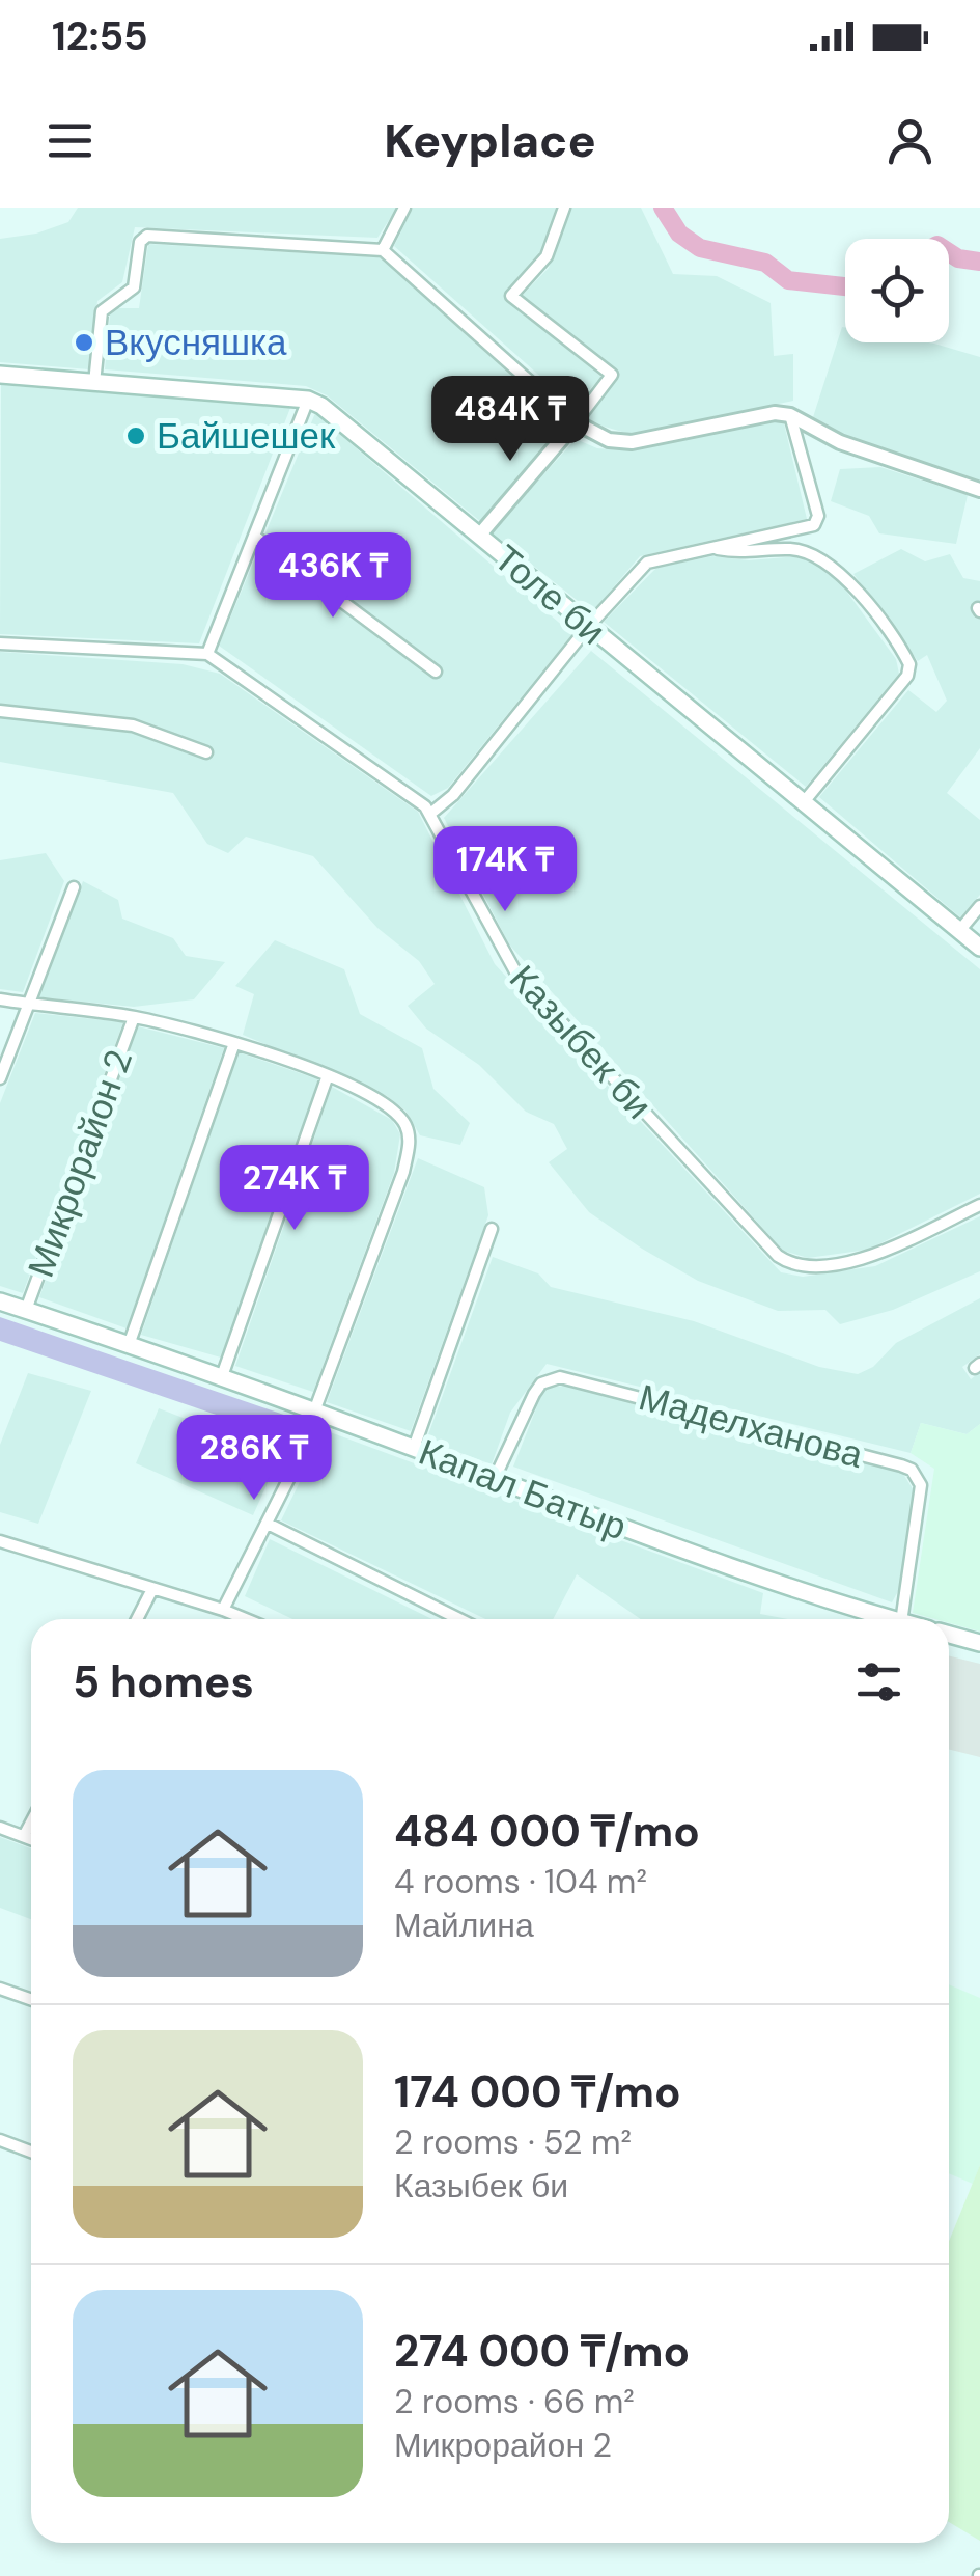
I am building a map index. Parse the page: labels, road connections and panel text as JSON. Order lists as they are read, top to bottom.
{
  "streets": {
    "main road": ["Толе би", "Капал Батыр"],
    "street": ["Казыбек би", "Микрорайон 2", "Маделханова"]
  },
  "crossings": [
    ["Микрорайон 2", "Капал Батыр"],
    ["Маделханова", "Капал Батыр"]
  ],
  "places": ["Вкусняшка", "Байшешек"],
  "page": {
    "status": "12:55",
    "header": "Keyplace",
    "price": [
      "484K ₸",
      "436K ₸",
      "174K ₸",
      "274K ₸",
      "286K ₸"
    ],
    "heading": "5 homes",
    "list": [
      {
        "name": "484 000 ₸/mo",
        "note": "4 rooms · 104 m² · Майлина"
      },
      {
        "name": "174 000 ₸/mo",
        "note": "2 rooms · 52 m² · Казыбек би"
      },
      {
        "name": "274 000 ₸/mo",
        "note": "2 rooms · 66 m² · Микрорайон 2"
      }
    ]
  }
}
